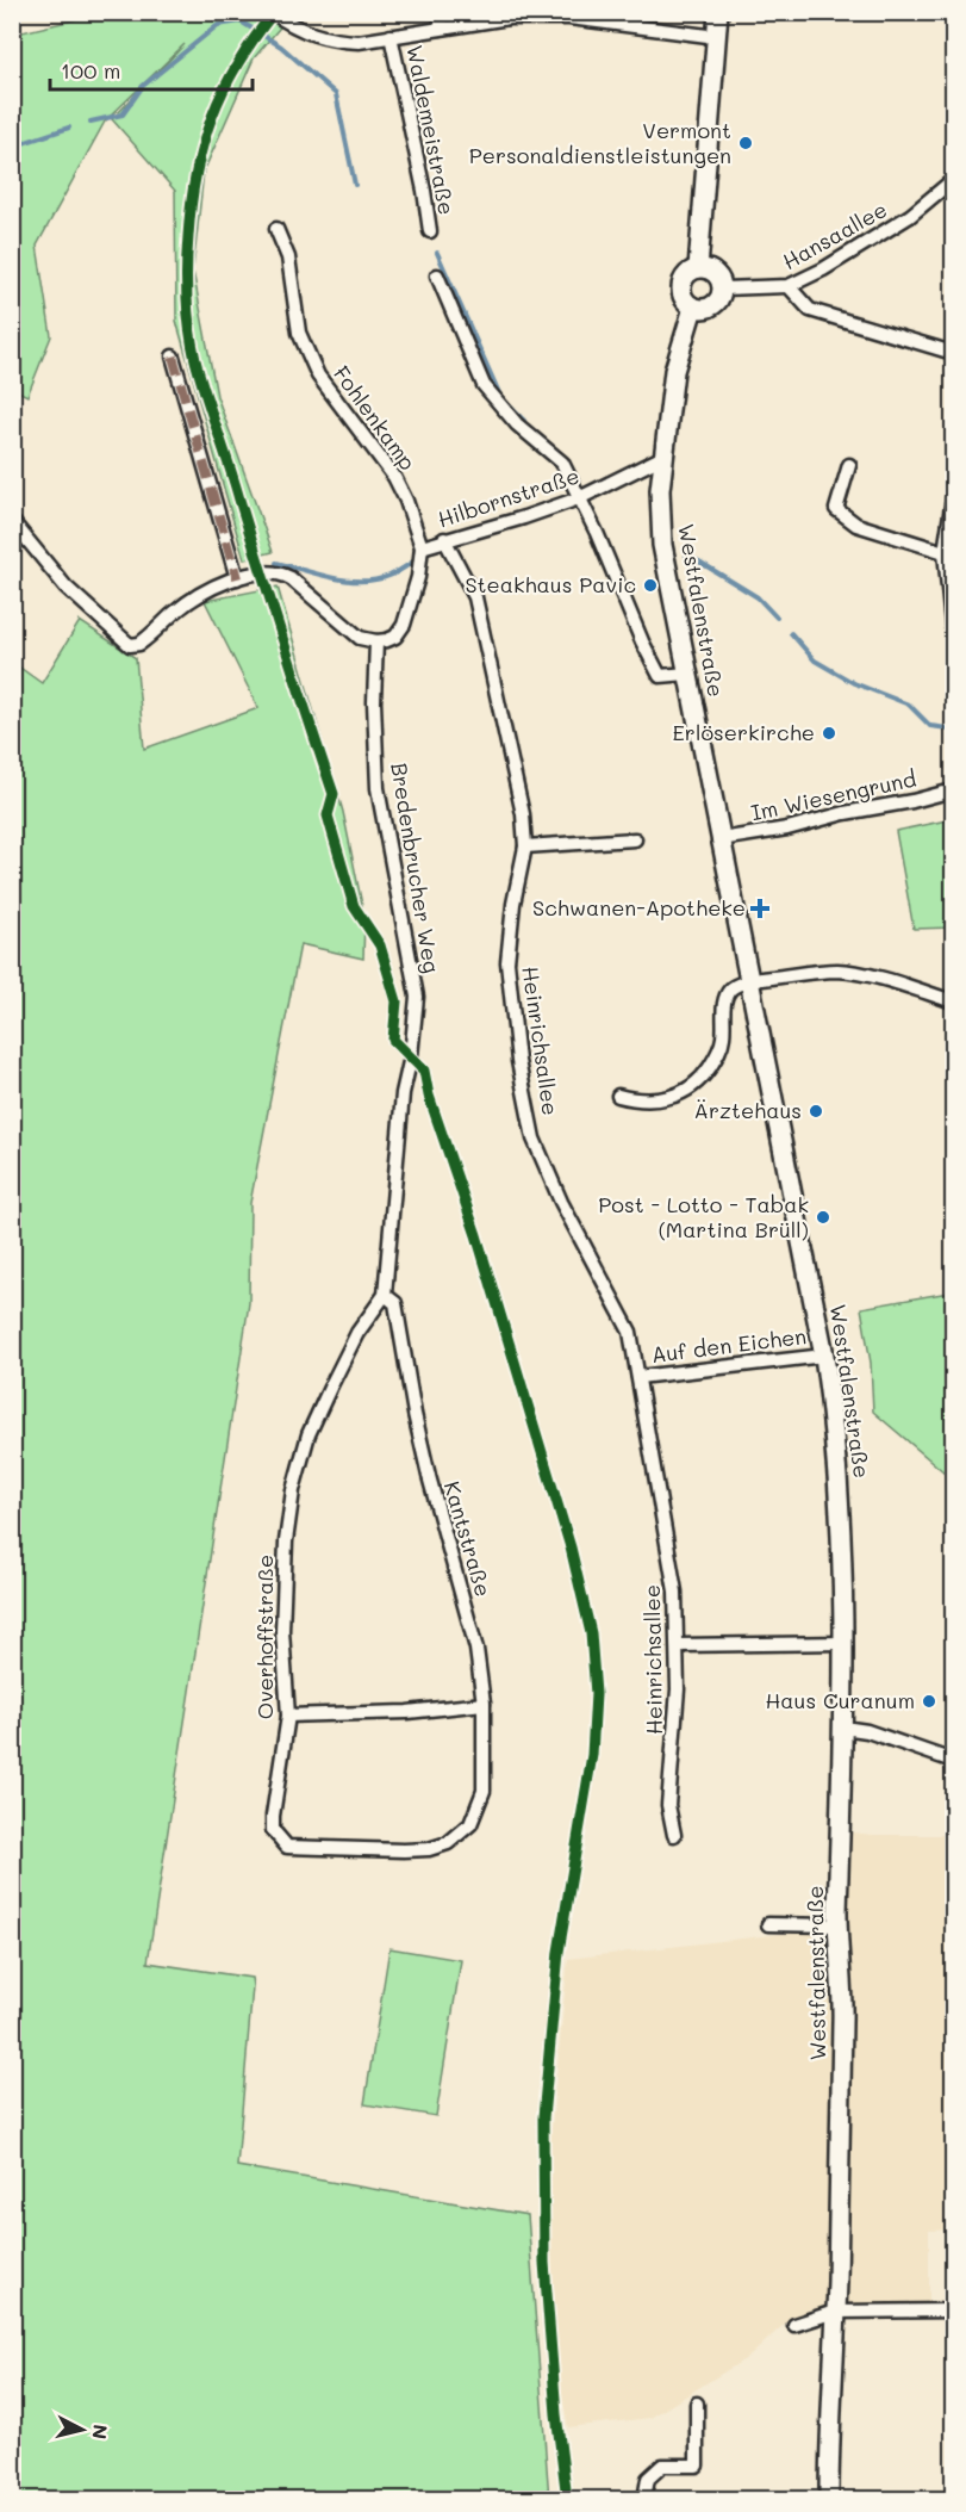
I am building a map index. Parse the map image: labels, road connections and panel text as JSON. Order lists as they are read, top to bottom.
{
  "streets": {
    "main road": ["Westfalenstraße"],
    "street": [
      "Waldemeistraße",
      "Hansaallee",
      "Fohlenkamp",
      "Hilbornstraße",
      "Im Wiesengrund",
      "Bredenbrucher Weg",
      "Heinrichsallee",
      "Auf den Eichen",
      "Kantstraße",
      "Overhoffstraße"
    ]
  },
  "crossings": [
    ["Hansaallee", "Westfalenstraße"],
    ["Fohlenkamp", "Hilbornstraße"],
    ["Hilbornstraße", "Westfalenstraße"],
    ["Hilbornstraße", "Bredenbrucher Weg"],
    ["Hilbornstraße", "Heinrichsallee"],
    ["Westfalenstraße", "Im Wiesengrund"],
    ["Westfalenstraße", "Auf den Eichen"],
    ["Bredenbrucher Weg", "Kantstraße"],
    ["Bredenbrucher Weg", "Overhoffstraße"],
    ["Heinrichsallee", "Auf den Eichen"],
    ["Kantstraße", "Overhoffstraße"]
  ],
  "places": {
    "other": [
      "Vermont Personaldienstleistungen",
      "Steakhaus Pavic",
      "Erlöserkirche",
      "Ärztehaus",
      "Post - Lotto - Tabak (Martina Brüll)",
      "Haus Curanum"
    ],
    "health": ["Schwanen-Apotheke"]
  },
  "scale_bar": "100 m",
  "north": "right"
}
